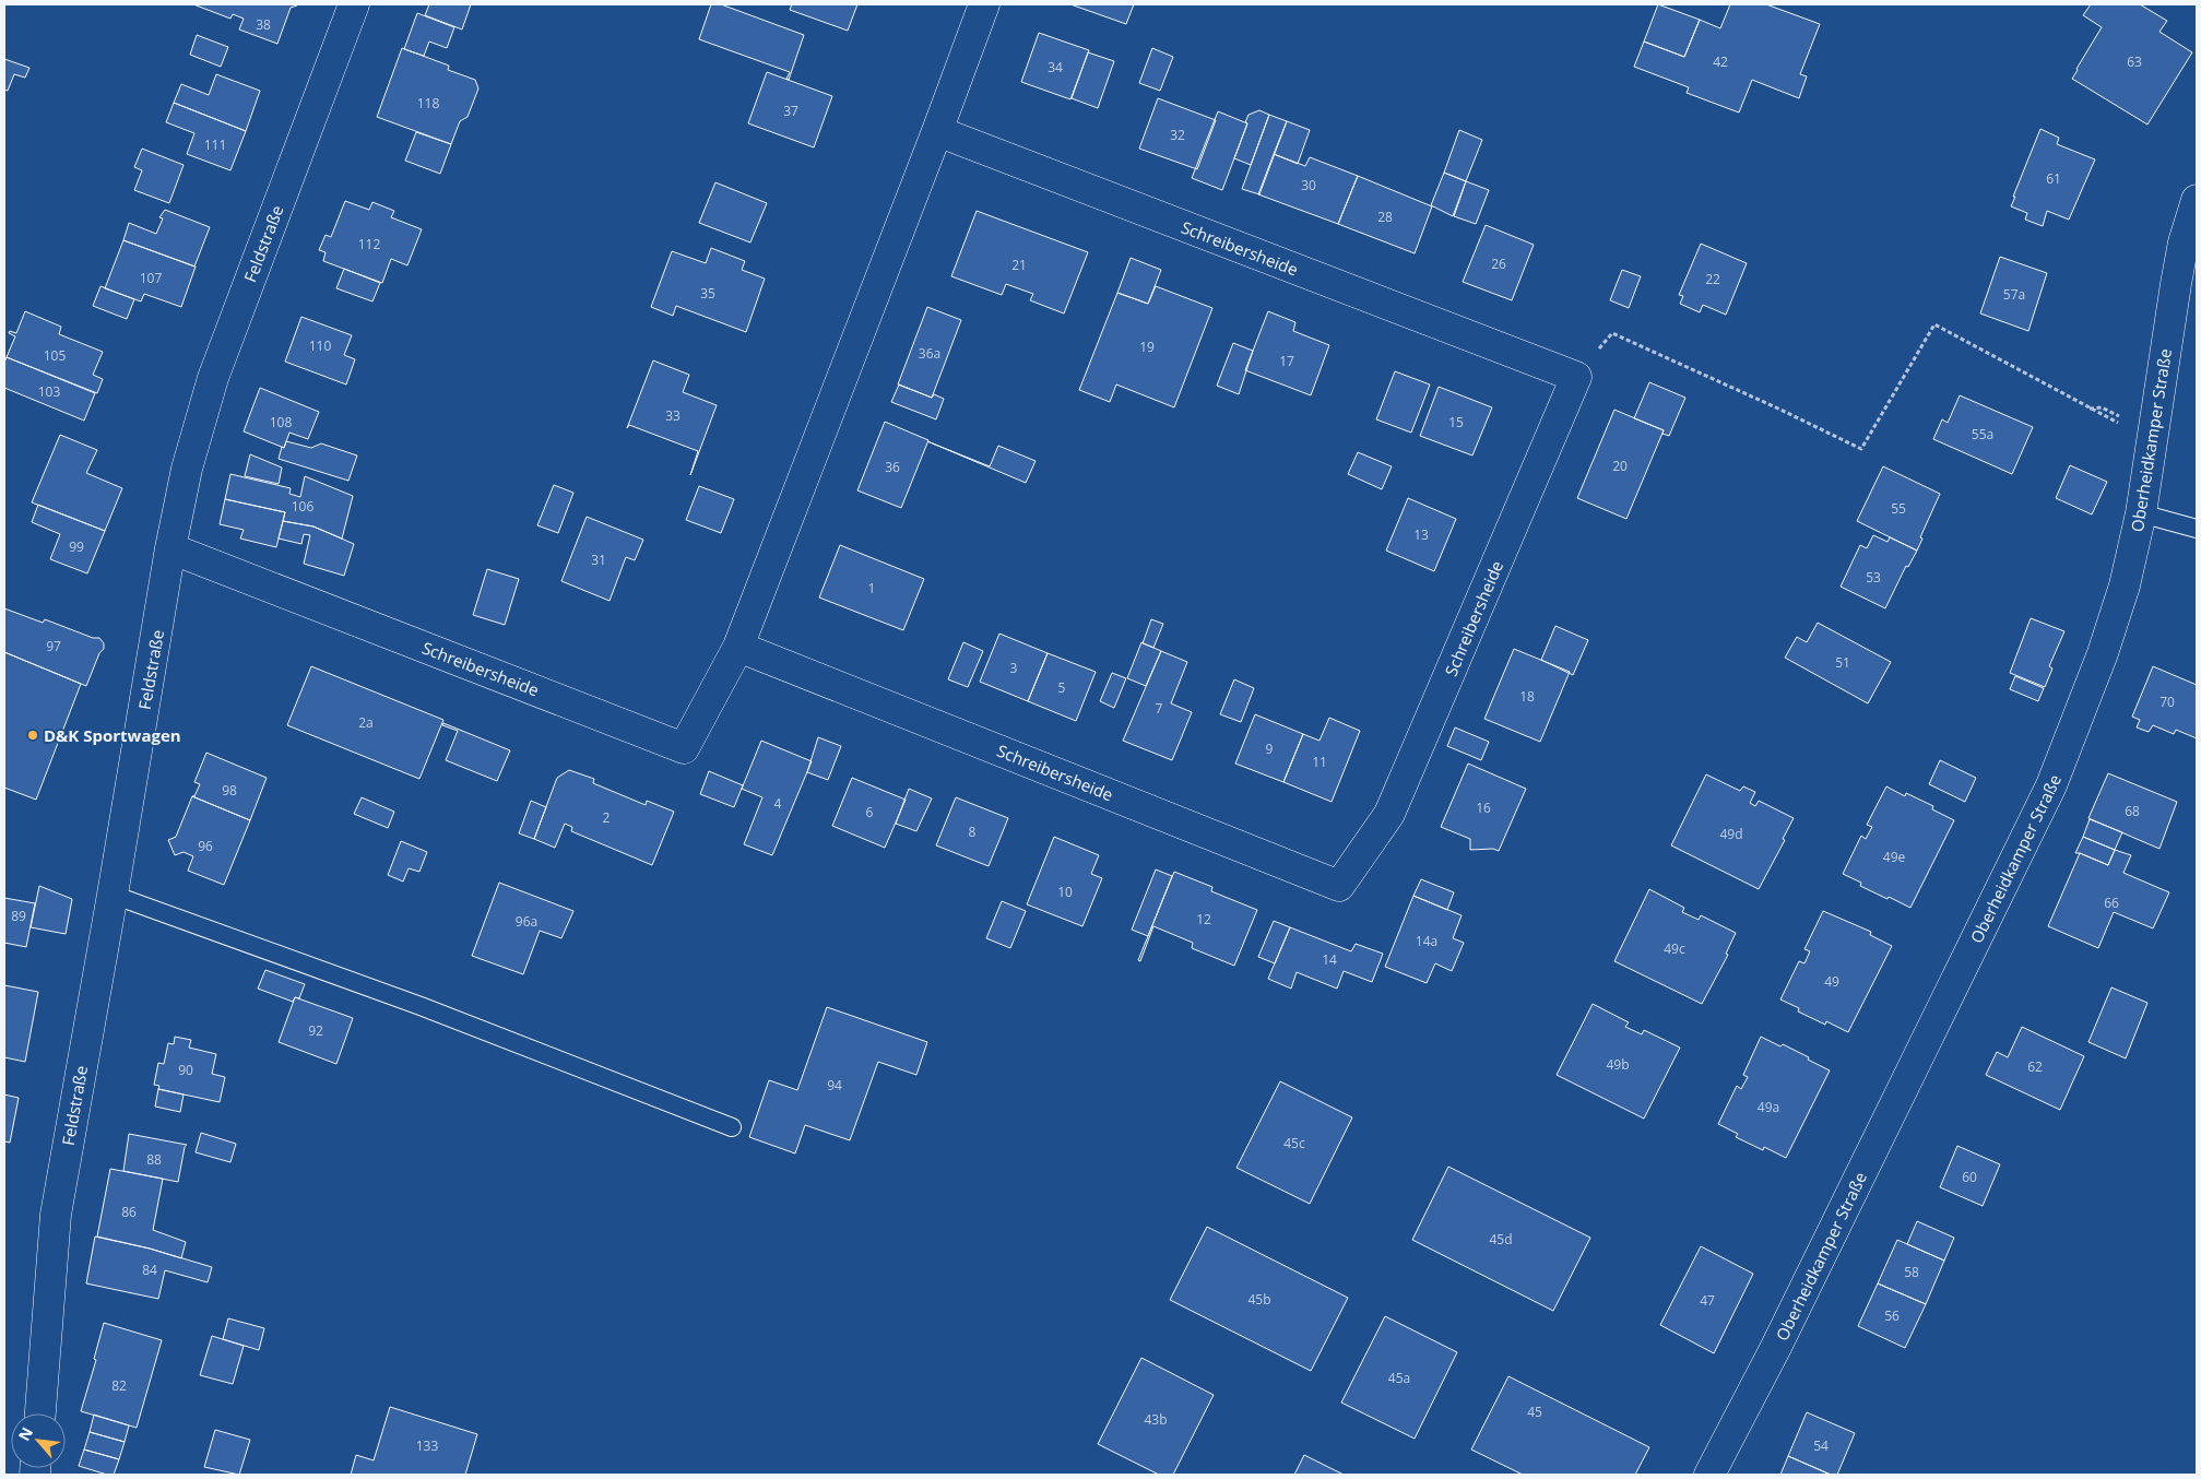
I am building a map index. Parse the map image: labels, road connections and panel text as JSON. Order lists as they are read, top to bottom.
{
  "streets": {
    "street": ["Feldstraße", "Schreibersheide", "Oberheidkamper Straße"]
  },
  "crossings": [
    ["Feldstraße", "Schreibersheide"]
  ],
  "places": ["D&K Sportwagen"],
  "house_numbers": [
    "38",
    "42",
    "63",
    "34",
    "118",
    "37",
    "32",
    "111",
    "61",
    "30",
    "28",
    "112",
    "26",
    "21",
    "107",
    "22",
    "35",
    "57a",
    "110",
    "19",
    "36a",
    "105",
    "17",
    "103",
    "33",
    "108",
    "15",
    "55a",
    "20",
    "36",
    "106",
    "55",
    "13",
    "99",
    "31",
    "53",
    "1",
    "97",
    "51",
    "3",
    "5",
    "18",
    "70",
    "7",
    "2a",
    "9",
    "11",
    "98",
    "4",
    "16",
    "68",
    "6",
    "2",
    "8",
    "49d",
    "96",
    "49e",
    "10",
    "66",
    "89",
    "12",
    "96a",
    "14a",
    "49c",
    "14",
    "49",
    "92",
    "49b",
    "62",
    "90",
    "94",
    "49a",
    "45c",
    "88",
    "60",
    "86",
    "45d",
    "84",
    "58",
    "45b",
    "47",
    "56",
    "45a",
    "82",
    "45",
    "43b",
    "133",
    "54"
  ],
  "north": "top left"
}
